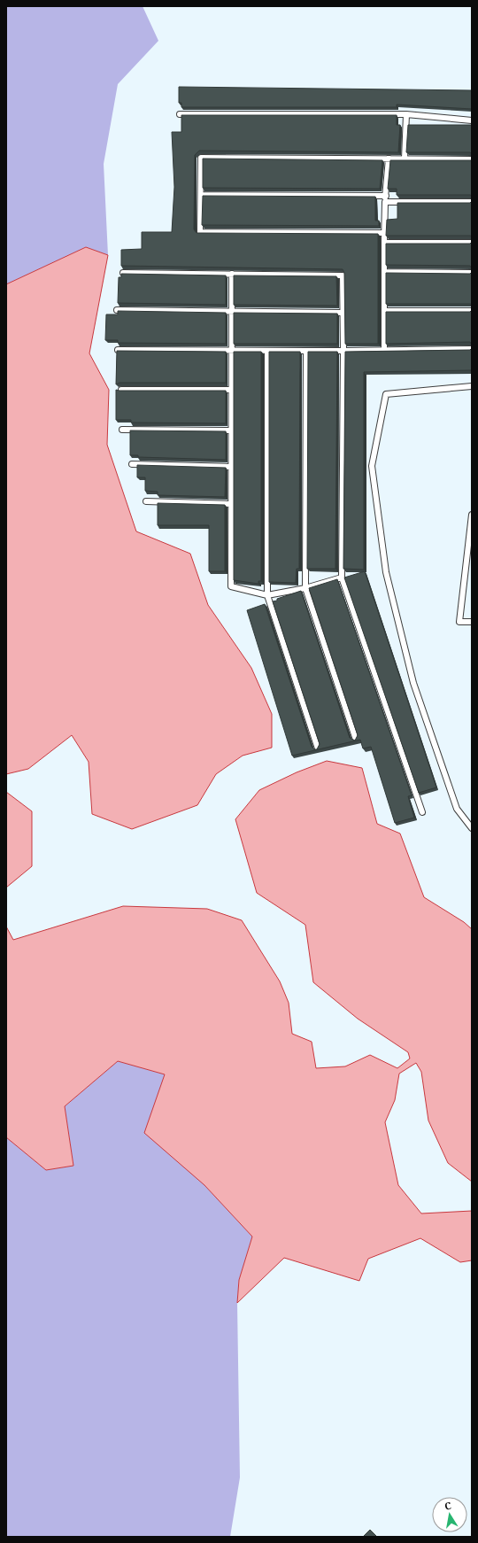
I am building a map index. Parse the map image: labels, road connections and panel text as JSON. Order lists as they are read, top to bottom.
{
  "north": "top"
}
